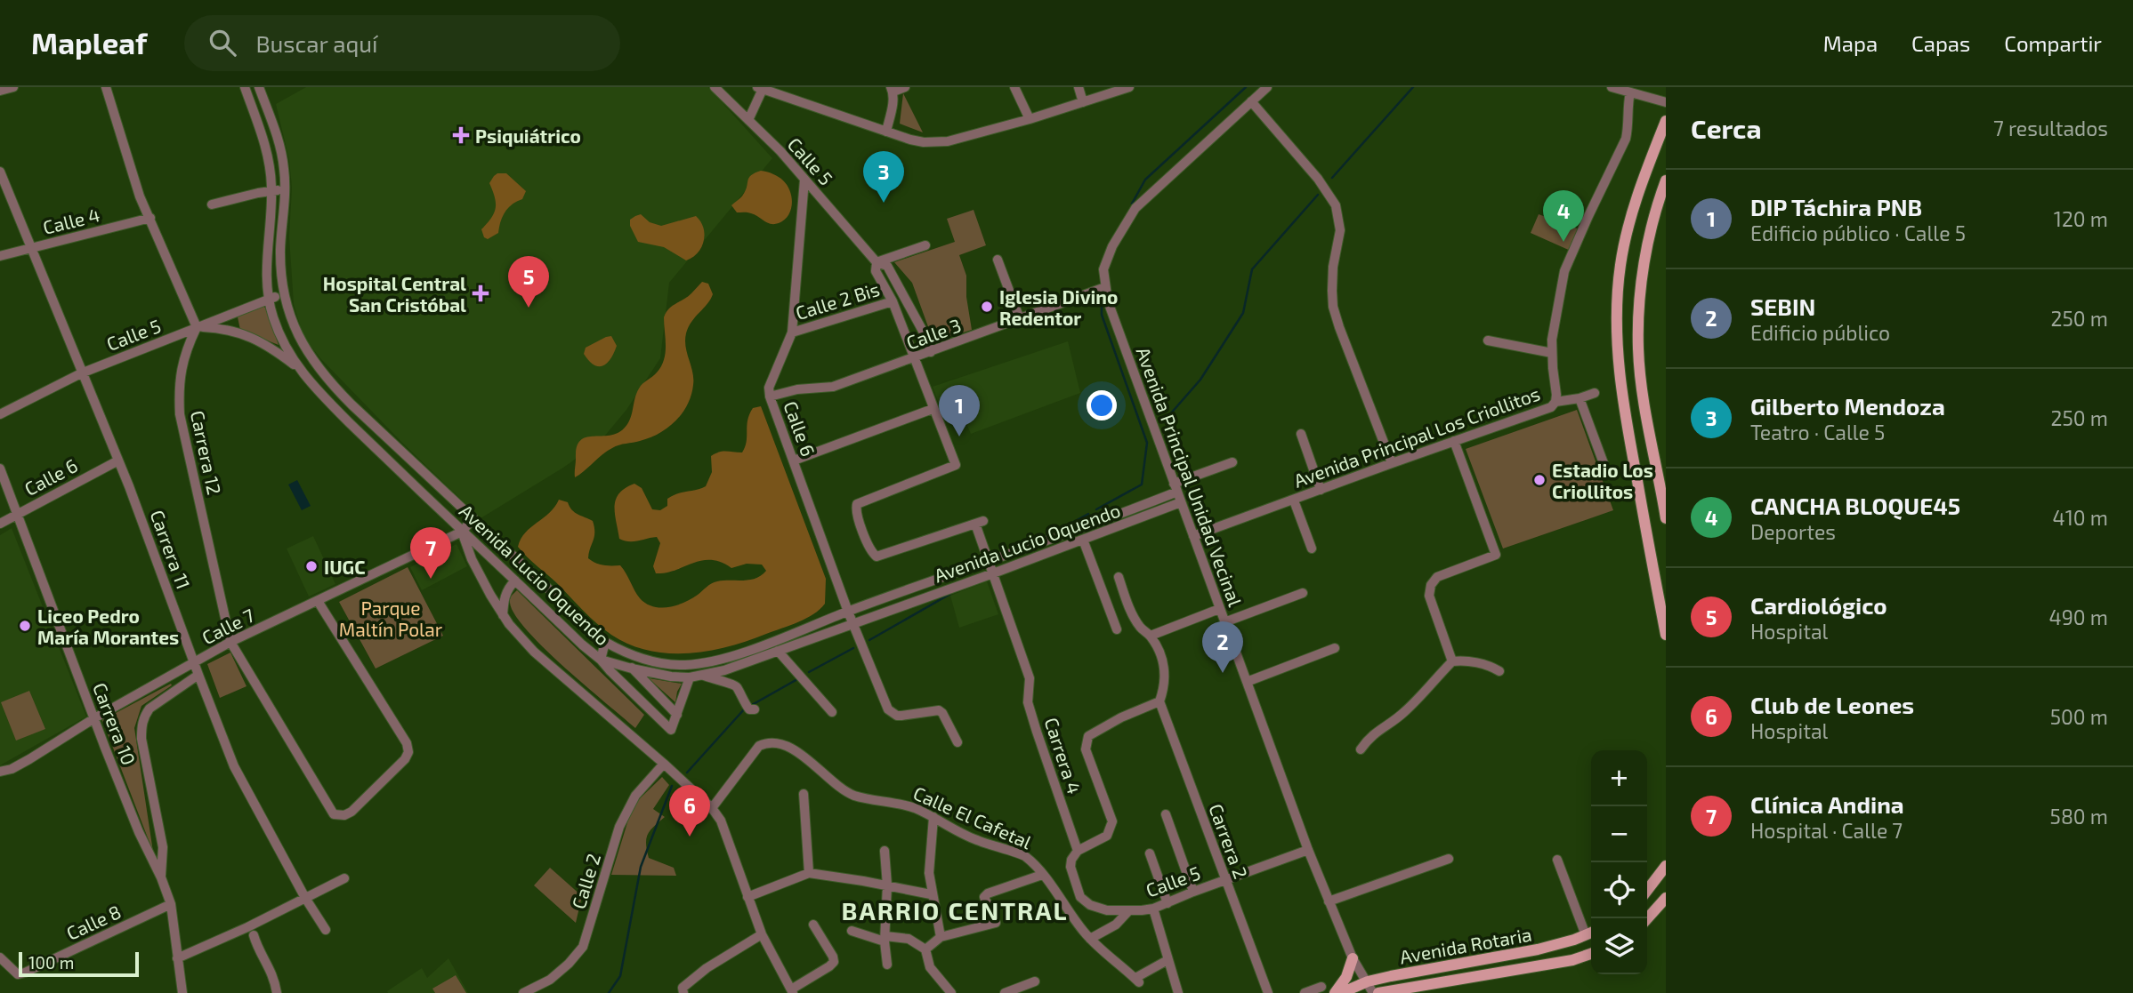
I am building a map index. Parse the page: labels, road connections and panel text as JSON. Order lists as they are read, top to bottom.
{
  "streets": {
    "main road": ["Avenida Rotaria"],
    "street": [
      "Calle 5",
      "Calle 4",
      "Calle 2 Bis",
      "Calle 3",
      "Calle 6",
      "Avenida Principal Los Criollitos",
      "Carrera 12",
      "Avenida Principal Unidad Vecinal",
      "Avenida Lucio Oquendo",
      "Carrera 11",
      "Calle 7",
      "Carrera 10",
      "Carrera 4",
      "Calle El Cafetal",
      "Carrera 2",
      "Calle 2",
      "Calle 8"
    ]
  },
  "crossings": [
    ["Calle 5", "Calle 2 Bis"],
    ["Calle 5", "Calle 3"],
    ["Calle 5", "Calle 6"],
    ["Calle 5", "Carrera 12"],
    ["Calle 5", "Avenida Principal Unidad Vecinal"],
    ["Calle 5", "Avenida Lucio Oquendo"],
    ["Calle 5", "Carrera 11"],
    ["Calle 5", "Carrera 4"],
    ["Calle 5", "Calle El Cafetal"],
    ["Calle 5", "Carrera 2"],
    ["Calle 4", "Carrera 11"],
    ["Calle 2 Bis", "Calle 6"],
    ["Calle 3", "Calle 6"],
    ["Calle 3", "Avenida Principal Unidad Vecinal"],
    ["Calle 6", "Avenida Lucio Oquendo"],
    ["Calle 6", "Carrera 11"],
    ["Calle 6", "Carrera 10"],
    ["Avenida Principal Los Criollitos", "Avenida Principal Unidad Vecinal"],
    ["Carrera 12", "Calle 7"],
    ["Avenida Principal Unidad Vecinal", "Avenida Lucio Oquendo"],
    ["Avenida Principal Unidad Vecinal", "Avenida Rotaria"],
    ["Avenida Lucio Oquendo", "Calle 7"],
    ["Avenida Lucio Oquendo", "Carrera 4"],
    ["Carrera 11", "Calle 7"],
    ["Calle 7", "Carrera 10"],
    ["Carrera 10", "Calle 8"]
  ],
  "districts": ["BARRIO CENTRAL"],
  "parks": ["Parque Maltín Polar"],
  "places": {
    "health": ["Psiquiátrico", "Hospital Central San Cristóbal"],
    "other": [
      "Iglesia Divino Redentor",
      "Estadio Los Criollitos",
      "IUGC",
      "Liceo Pedro María Morantes"
    ]
  },
  "scale_bar": "100 m",
  "page": {
    "header": "Mapleaf",
    "search": "Buscar aquí",
    "nav": ["Mapa", "Capas", "Compartir"],
    "heading": ["Cerca", "7 resultados"],
    "pins": [
      "3",
      "4",
      "5",
      "1",
      "7",
      "2",
      "6"
    ],
    "list": [
      {
        "mark": "1",
        "name": "DIP Táchira PNB",
        "note": "Edificio público · Calle 5",
        "value": "120 m"
      },
      {
        "mark": "2",
        "name": "SEBIN",
        "note": "Edificio público",
        "value": "250 m"
      },
      {
        "mark": "3",
        "name": "Gilberto Mendoza",
        "note": "Teatro · Calle 5",
        "value": "250 m"
      },
      {
        "mark": "4",
        "name": "CANCHA BLOQUE45",
        "note": "Deportes",
        "value": "410 m"
      },
      {
        "mark": "5",
        "name": "Cardiológico",
        "note": "Hospital",
        "value": "490 m"
      },
      {
        "mark": "6",
        "name": "Club de Leones",
        "note": "Hospital",
        "value": "500 m"
      },
      {
        "mark": "7",
        "name": "Clínica Andina",
        "note": "Hospital · Calle 7",
        "value": "580 m"
      }
    ],
    "map_buttons": ["+", "−"],
    "scale": "100 m"
  }
}
